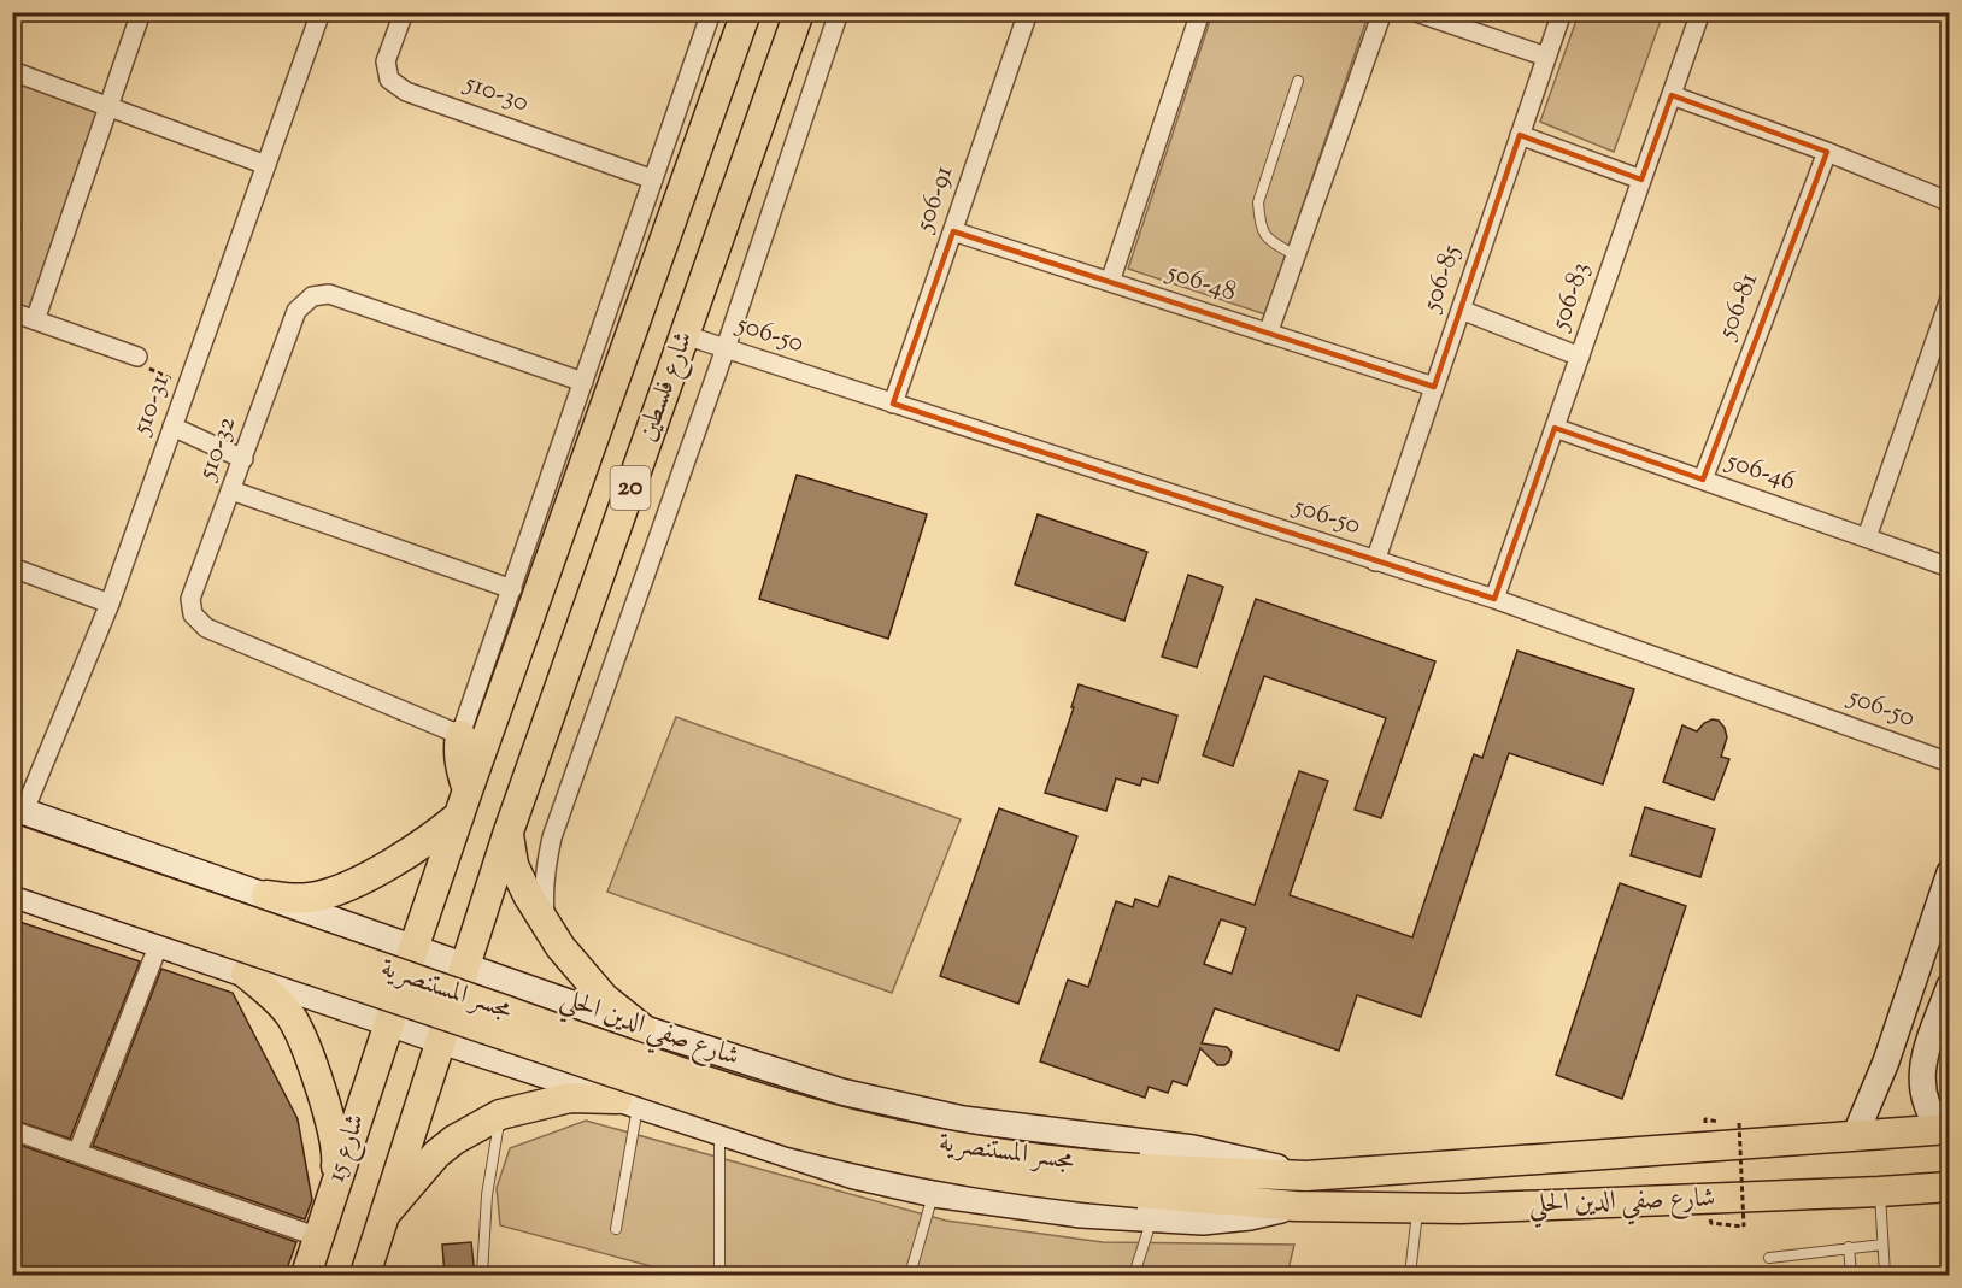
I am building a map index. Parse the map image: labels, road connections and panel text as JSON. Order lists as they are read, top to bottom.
{
  "streets": {
    "main road": [
      "شارع فلسطين",
      "20",
      "مجسر المستنصرية",
      "شارع صفي الدين الحلي",
      "شارع 15"
    ],
    "street": [
      "510-30",
      "506-91",
      "506-85",
      "506-48",
      "506-83",
      "506-81",
      "506-50",
      "510-31",
      "510-32",
      "506-46"
    ]
  },
  "crossings": [
    ["506-91", "506-48"],
    ["506-91", "506-50"],
    ["506-85", "506-48"],
    ["506-85", "506-50"],
    ["506-83", "506-50"],
    ["506-83", "506-46"],
    ["506-81", "506-46"],
    ["506-50", "شارع فلسطين"],
    ["شارع فلسطين", "شارع صفي الدين الحلي"],
    ["510-31", "شارع صفي الدين الحلي"],
    ["مجسر المستنصرية", "شارع صفي الدين الحلي"],
    ["شارع صفي الدين الحلي", "شارع 15"]
  ]
}
